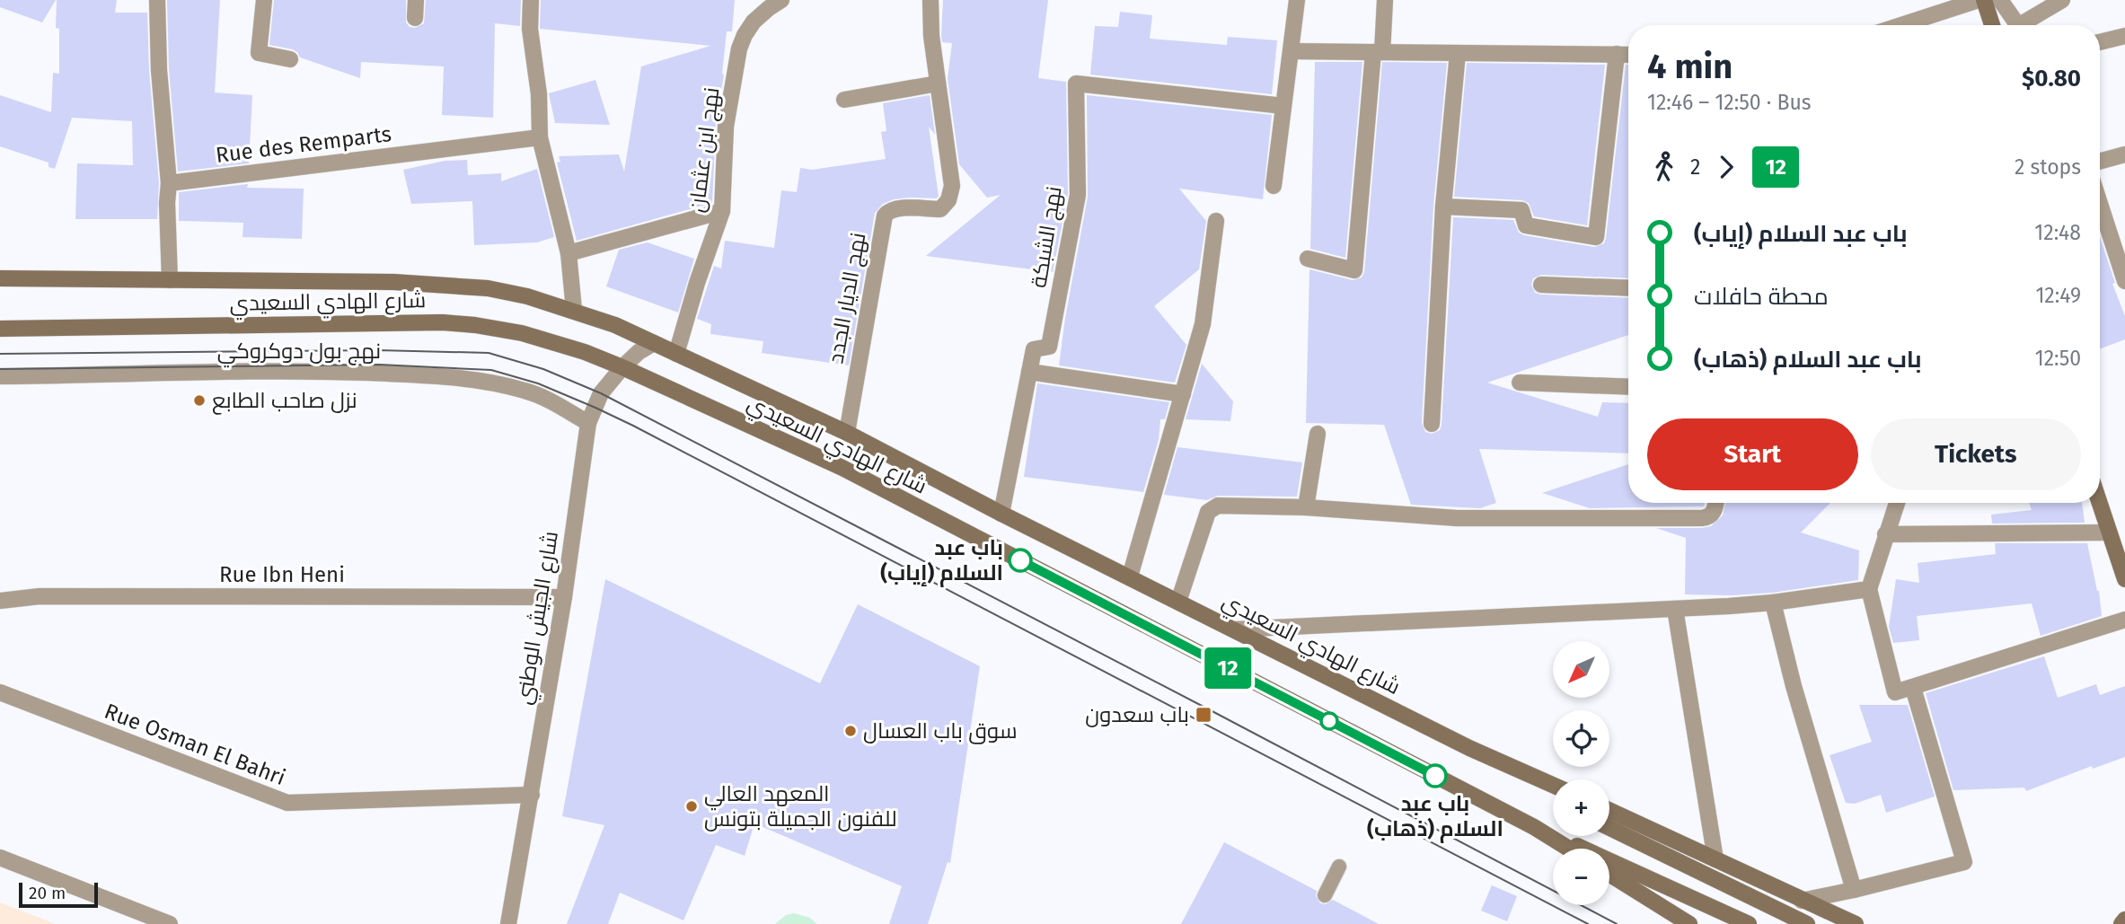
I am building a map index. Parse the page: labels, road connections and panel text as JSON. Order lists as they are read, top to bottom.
{
  "streets": {
    "main road": ["شارع الهادي السعيدي"],
    "street": [
      "Rue des Remparts",
      "نهج ابن عثمان",
      "نهج الشبكة",
      "نهج الديار الجدد",
      "نهج بول دوكروكي",
      "Rue Ibn Heni",
      "شارع الجيش الوطني",
      "Rue Osman El Bahri"
    ]
  },
  "crossings": [
    ["نهج ابن عثمان", "شارع الهادي السعيدي"],
    ["نهج الشبكة", "شارع الهادي السعيدي"],
    ["نهج الديار الجدد", "شارع الهادي السعيدي"],
    ["شارع الهادي السعيدي", "شارع الجيش الوطني"],
    ["نهج بول دوكروكي", "شارع الجيش الوطني"],
    ["Rue Ibn Heni", "شارع الجيش الوطني"],
    ["شارع الجيش الوطني", "Rue Osman El Bahri"]
  ],
  "places": {
    "other": [
      "نزل صاحب الطابع",
      "باب عبد السلام (إياب)",
      "سوق باب العسال",
      "باب عبد السلام (ذهاب)",
      "المعهد العالي للفنون الجميلة بتونس"
    ],
    "transit": ["باب سعدون"]
  },
  "lines": ["bus line 12"],
  "scale_bar": "20 m",
  "north": "bottom left",
  "page": {
    "on_map": "12",
    "heading": ["4 min", "12:46 – 12:50 · Bus", "$0.80"],
    "legs": ["2", "12", "2 stops"],
    "list": [
      {
        "name": "باب عبد السلام (إياب)",
        "value": "12:48"
      },
      {
        "name": "محطة حافلات",
        "value": "12:49"
      },
      {
        "name": "باب عبد السلام (ذهاب)",
        "value": "12:50"
      }
    ],
    "buttons": ["Start", "Tickets"],
    "map_buttons": ["+", "−"],
    "scale": "20 m"
  }
}
